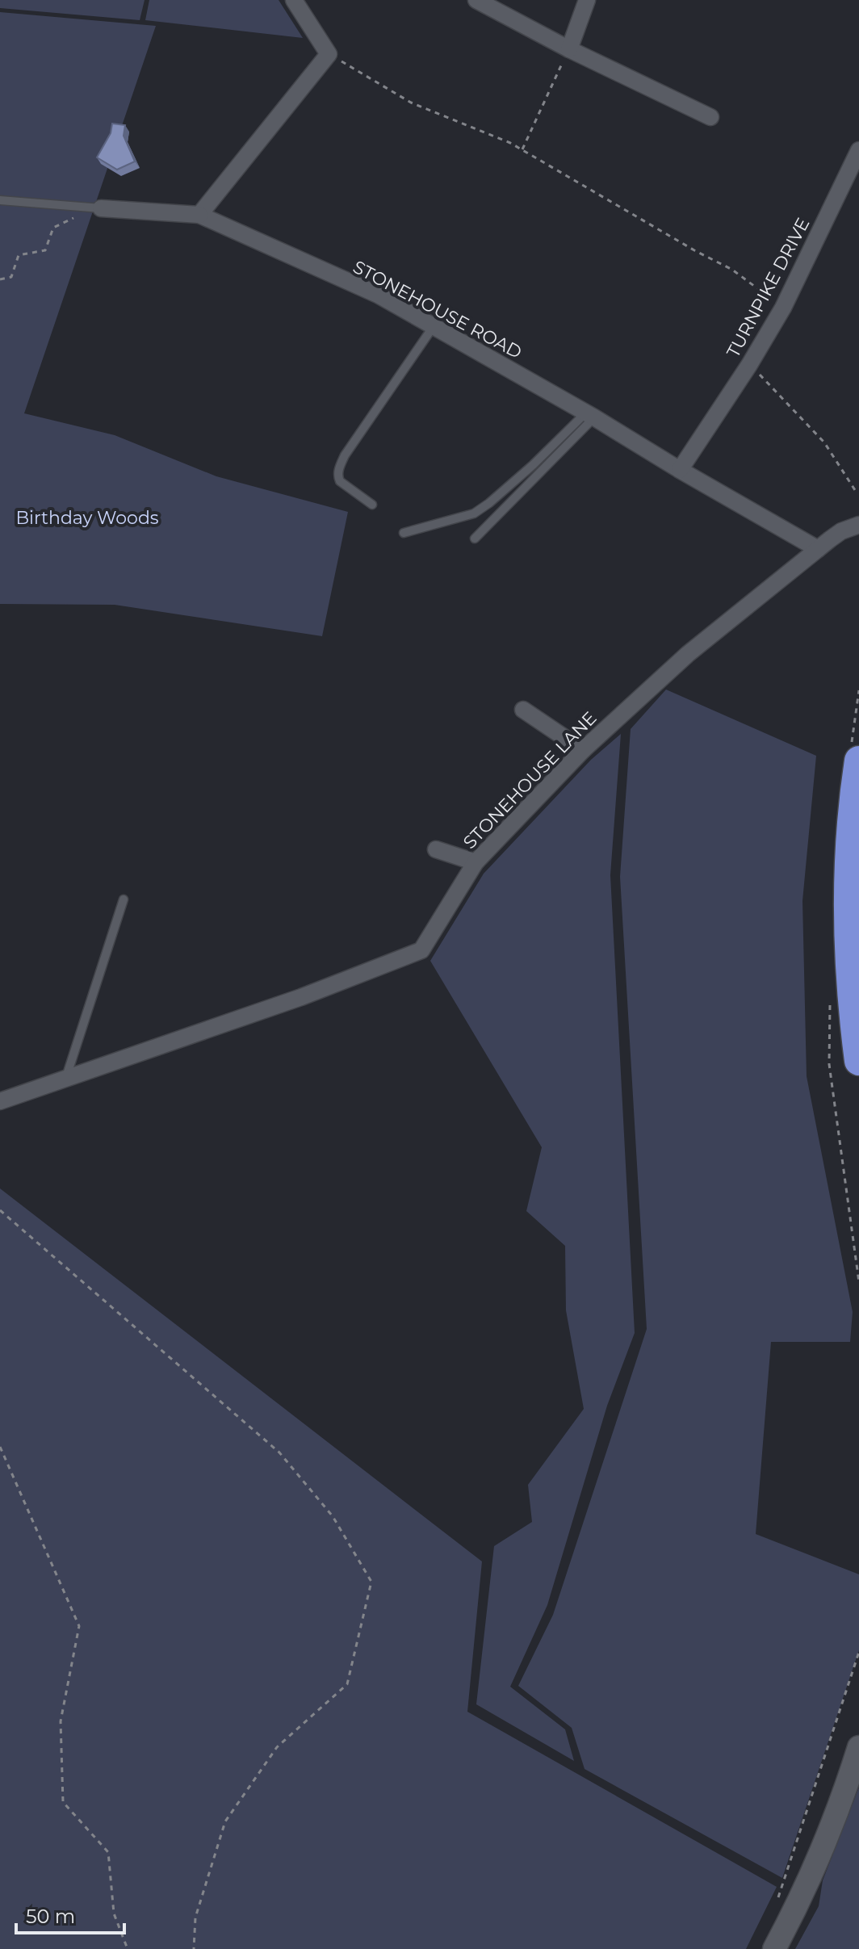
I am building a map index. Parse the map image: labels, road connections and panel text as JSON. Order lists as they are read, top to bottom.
{
  "streets": {
    "street": ["TURNPIKE DRIVE", "STONEHOUSE ROAD", "STONEHOUSE LANE"]
  },
  "crossings": [
    ["TURNPIKE DRIVE", "STONEHOUSE ROAD"],
    ["STONEHOUSE ROAD", "STONEHOUSE LANE"]
  ],
  "parks": ["Birthday Woods"],
  "scale_bar": "50 m"
}
